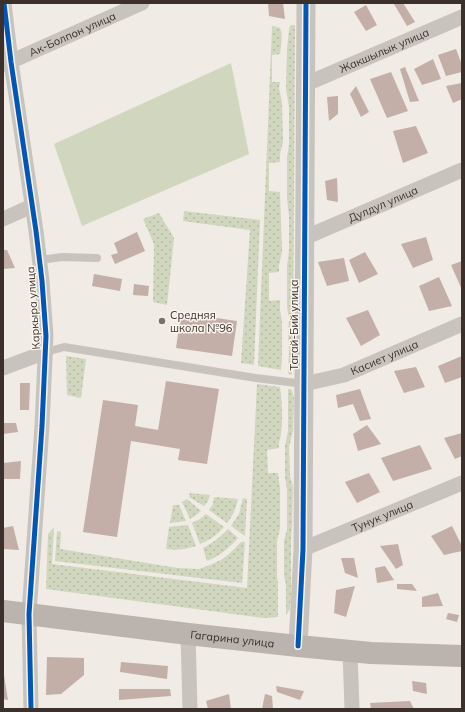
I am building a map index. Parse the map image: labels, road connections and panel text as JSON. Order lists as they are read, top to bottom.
{
  "streets": {
    "main road": ["Гагарина улица"],
    "street": [
      "Ак-Болпон улица",
      "Жакшылык улица",
      "Дулдул улица",
      "Каркыра улица",
      "Тагай-Бий улица",
      "Касиет улица",
      "Тунук улица"
    ]
  },
  "crossings": [
    ["Ак-Болпон улица", "Каркыра улица"],
    ["Жакшылык улица", "Тагай-Бий улица"],
    ["Дулдул улица", "Тагай-Бий улица"],
    ["Каркыра улица", "Гагарина улица"],
    ["Тагай-Бий улица", "Касиет улица"],
    ["Тагай-Бий улица", "Тунук улица"],
    ["Тагай-Бий улица", "Гагарина улица"]
  ],
  "places": ["Средняя школа №96"]
}
